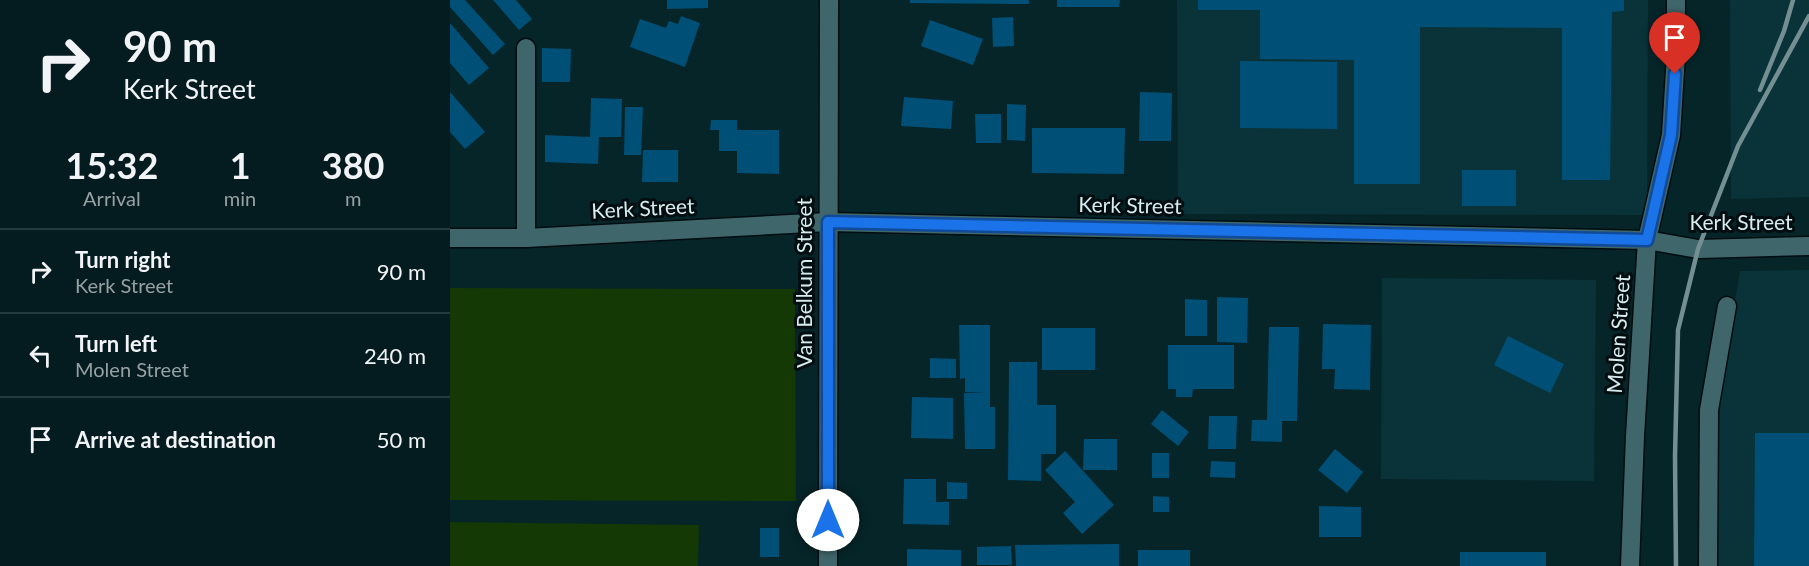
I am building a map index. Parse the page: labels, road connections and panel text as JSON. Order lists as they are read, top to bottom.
{
  "streets": {
    "street": ["Kerk Street", "Van Belkum Street", "Molen Street"]
  },
  "crossings": [
    ["Kerk Street", "Van Belkum Street"],
    ["Kerk Street", "Molen Street"]
  ],
  "page": {
    "turn": ["90 m", "Kerk Street"],
    "eta": [
      "15:32",
      "Arrival",
      "1",
      "min",
      "380",
      "m"
    ],
    "list": [
      {
        "name": "Turn right",
        "note": "Kerk Street",
        "value": "90 m"
      },
      {
        "name": "Turn left",
        "note": "Molen Street",
        "value": "240 m"
      },
      {
        "name": "Arrive at destination",
        "value": "50 m"
      }
    ]
  }
}
